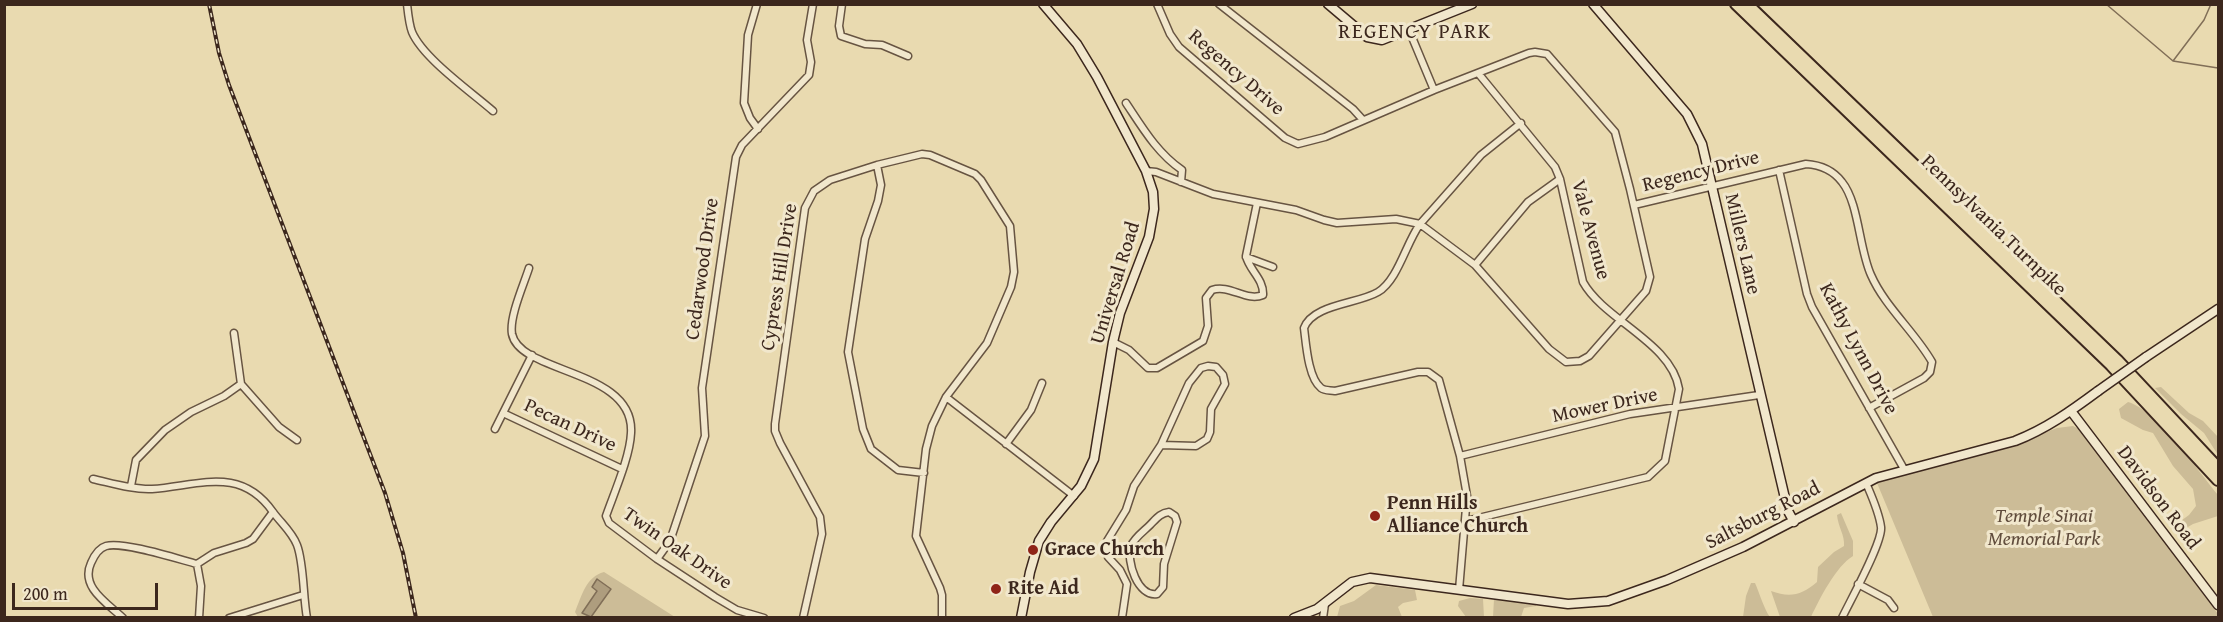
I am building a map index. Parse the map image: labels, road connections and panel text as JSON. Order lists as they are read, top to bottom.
{
  "streets": {
    "highway": ["Pennsylvania Turnpike"],
    "street": [
      "Regency Drive",
      "Vale Avenue",
      "Millers Lane",
      "Cedarwood Drive",
      "Cypress Hill Drive",
      "Universal Road",
      "Kathy Lynn Drive",
      "Mower Drive",
      "Pecan Drive",
      "Davidson Road",
      "Saltsburg Road",
      "Twin Oak Drive"
    ]
  },
  "crossings": [
    ["Regency Drive", "Vale Avenue"],
    ["Regency Drive", "Millers Lane"],
    ["Regency Drive", "Kathy Lynn Drive"],
    ["Vale Avenue", "Mower Drive"],
    ["Millers Lane", "Mower Drive"],
    ["Millers Lane", "Saltsburg Road"],
    ["Cedarwood Drive", "Twin Oak Drive"],
    ["Kathy Lynn Drive", "Saltsburg Road"],
    ["Pecan Drive", "Twin Oak Drive"],
    ["Davidson Road", "Saltsburg Road"]
  ],
  "districts": ["REGENCY PARK"],
  "parks": ["Temple Sinai Memorial Park"],
  "places": ["Penn Hills Alliance Church", "Grace Church", "Rite Aid"],
  "scale_bar": "200 m"
}
